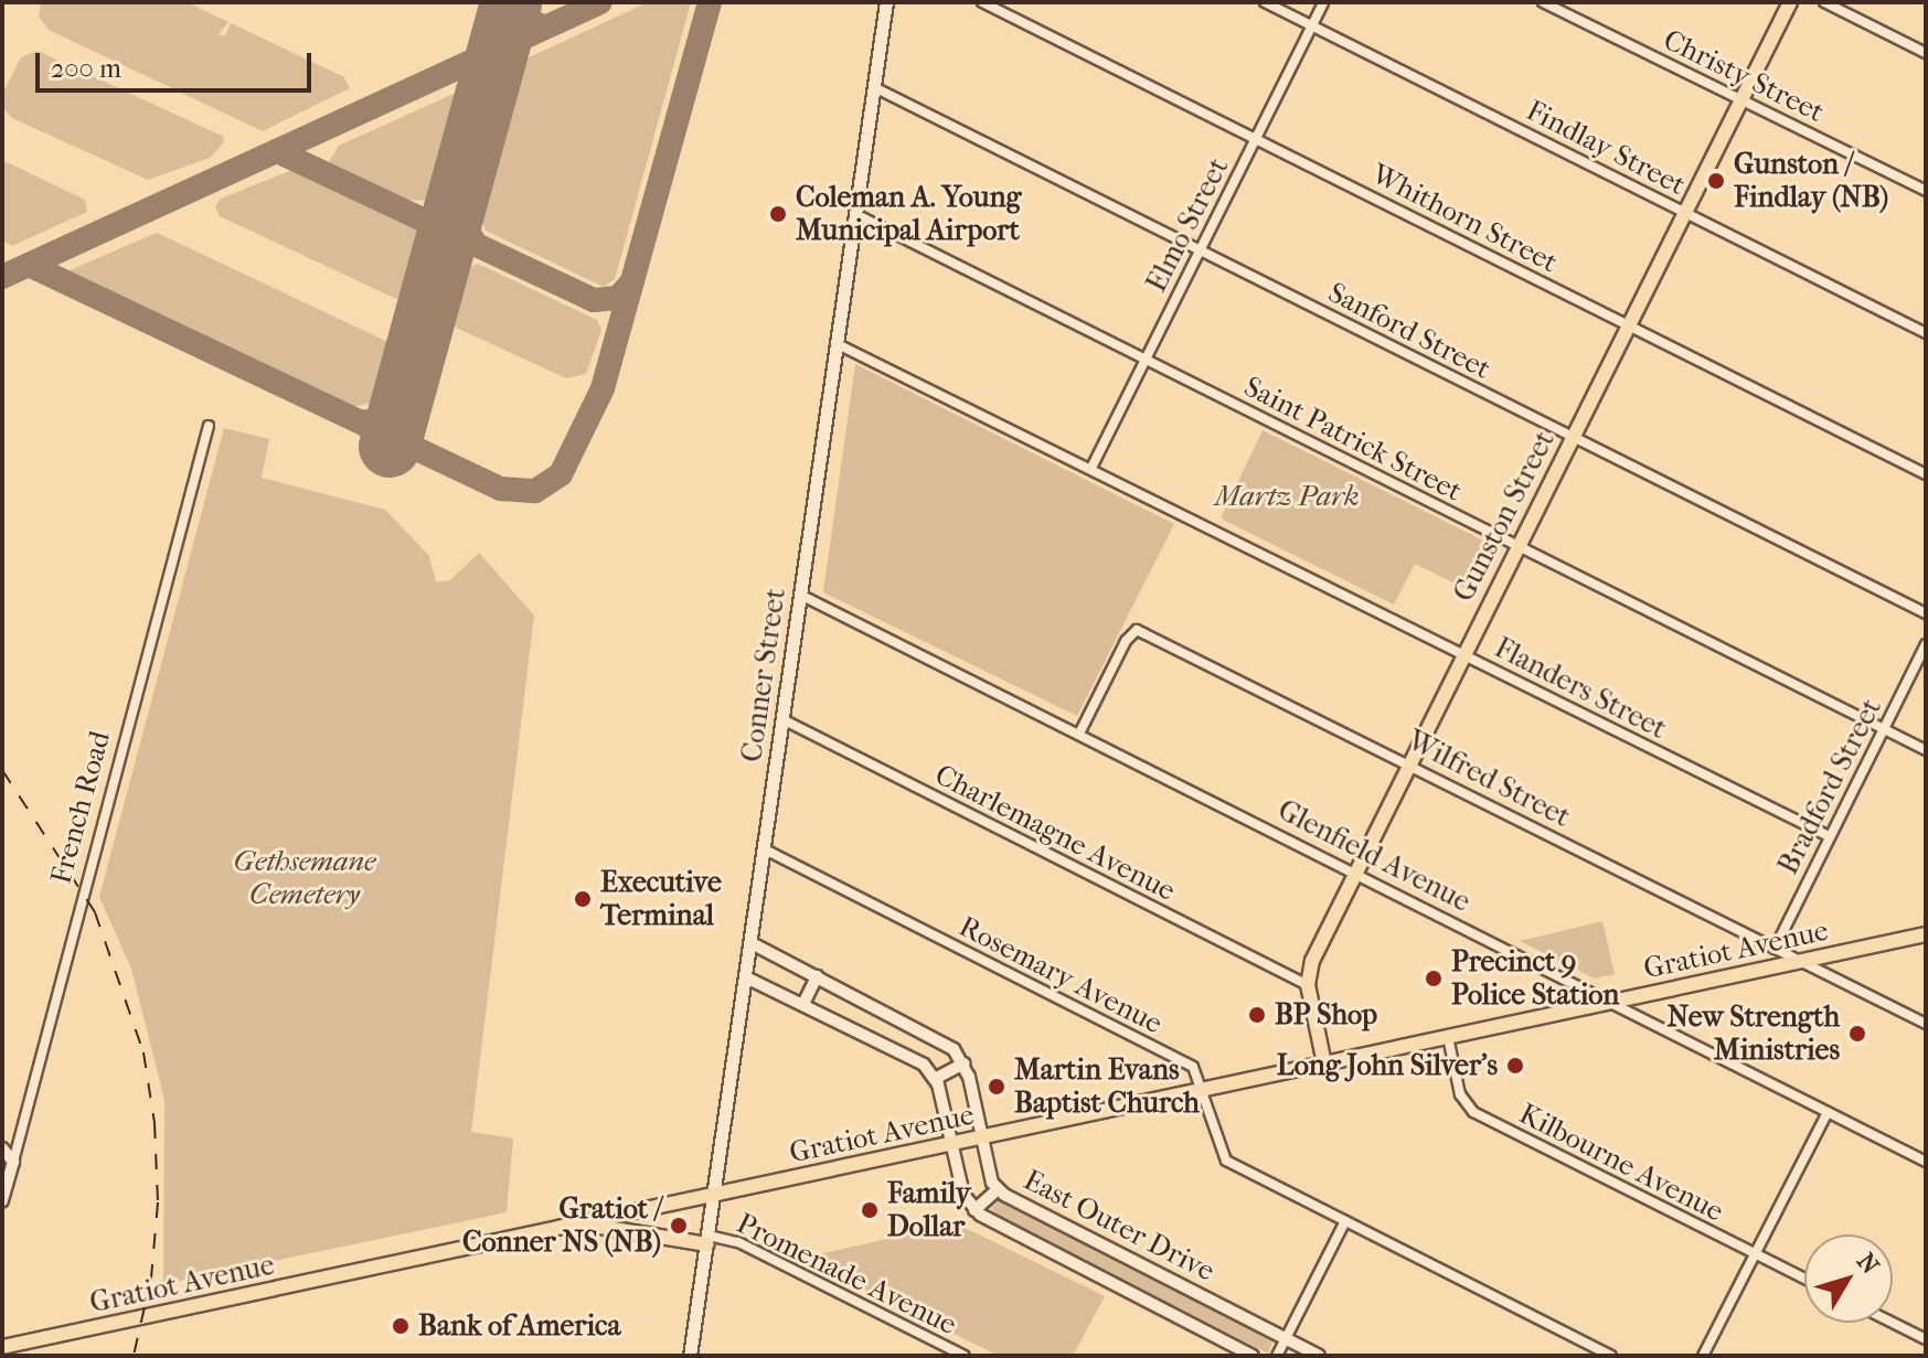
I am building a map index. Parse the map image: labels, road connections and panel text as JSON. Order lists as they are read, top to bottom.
{
  "streets": {
    "main road": ["Gunston Street", "Conner Street", "Gratiot Avenue"],
    "street": [
      "Christy Street",
      "Findlay Street",
      "Whithorn Street",
      "Elmo Street",
      "Sanford Street",
      "Saint Patrick Street",
      "Flanders Street",
      "Wilfred Street",
      "Bradford Street",
      "French Road",
      "Charlemagne Avenue",
      "Glenfield Avenue",
      "Rosemary Avenue",
      "Kilbourne Avenue",
      "East Outer Drive",
      "Promenade Avenue"
    ]
  },
  "crossings": [
    ["Christy Street", "Gunston Street"],
    ["Findlay Street", "Elmo Street"],
    ["Findlay Street", "Gunston Street"],
    ["Whithorn Street", "Elmo Street"],
    ["Whithorn Street", "Gunston Street"],
    ["Elmo Street", "Sanford Street"],
    ["Elmo Street", "Saint Patrick Street"],
    ["Elmo Street", "Flanders Street"],
    ["Sanford Street", "Gunston Street"],
    ["Sanford Street", "Conner Street"],
    ["Saint Patrick Street", "Gunston Street"],
    ["Saint Patrick Street", "Conner Street"],
    ["Saint Patrick Street", "Bradford Street"],
    ["Gunston Street", "Flanders Street"],
    ["Gunston Street", "Wilfred Street"],
    ["Gunston Street", "Charlemagne Avenue"],
    ["Gunston Street", "Glenfield Avenue"],
    ["Gunston Street", "Gratiot Avenue"],
    ["Conner Street", "Flanders Street"],
    ["Conner Street", "Charlemagne Avenue"],
    ["Conner Street", "Glenfield Avenue"],
    ["Conner Street", "Gratiot Avenue"],
    ["Conner Street", "Rosemary Avenue"],
    ["Conner Street", "Promenade Avenue"],
    ["Flanders Street", "Bradford Street"],
    ["Wilfred Street", "Bradford Street"],
    ["Wilfred Street", "Glenfield Avenue"],
    ["Wilfred Street", "Gratiot Avenue"],
    ["Glenfield Avenue", "Gratiot Avenue"],
    ["Gratiot Avenue", "Rosemary Avenue"],
    ["Gratiot Avenue", "Kilbourne Avenue"],
    ["Gratiot Avenue", "East Outer Drive"]
  ],
  "parks": ["Martz Park", "Gethsemane Cemetery"],
  "places": [
    "Gunston / Findlay (NB)",
    "Coleman A. Young Municipal Airport",
    "Executive Terminal",
    "Precinct 9 Police Station",
    "BP Shop",
    "New Strength Ministries",
    "Long John Silver's",
    "Martin Evans Baptist Church",
    "Family Dollar",
    "Gratiot / Conner NS (NB)",
    "Bank of America"
  ],
  "scale_bar": "200 m",
  "north": "top right"
}
